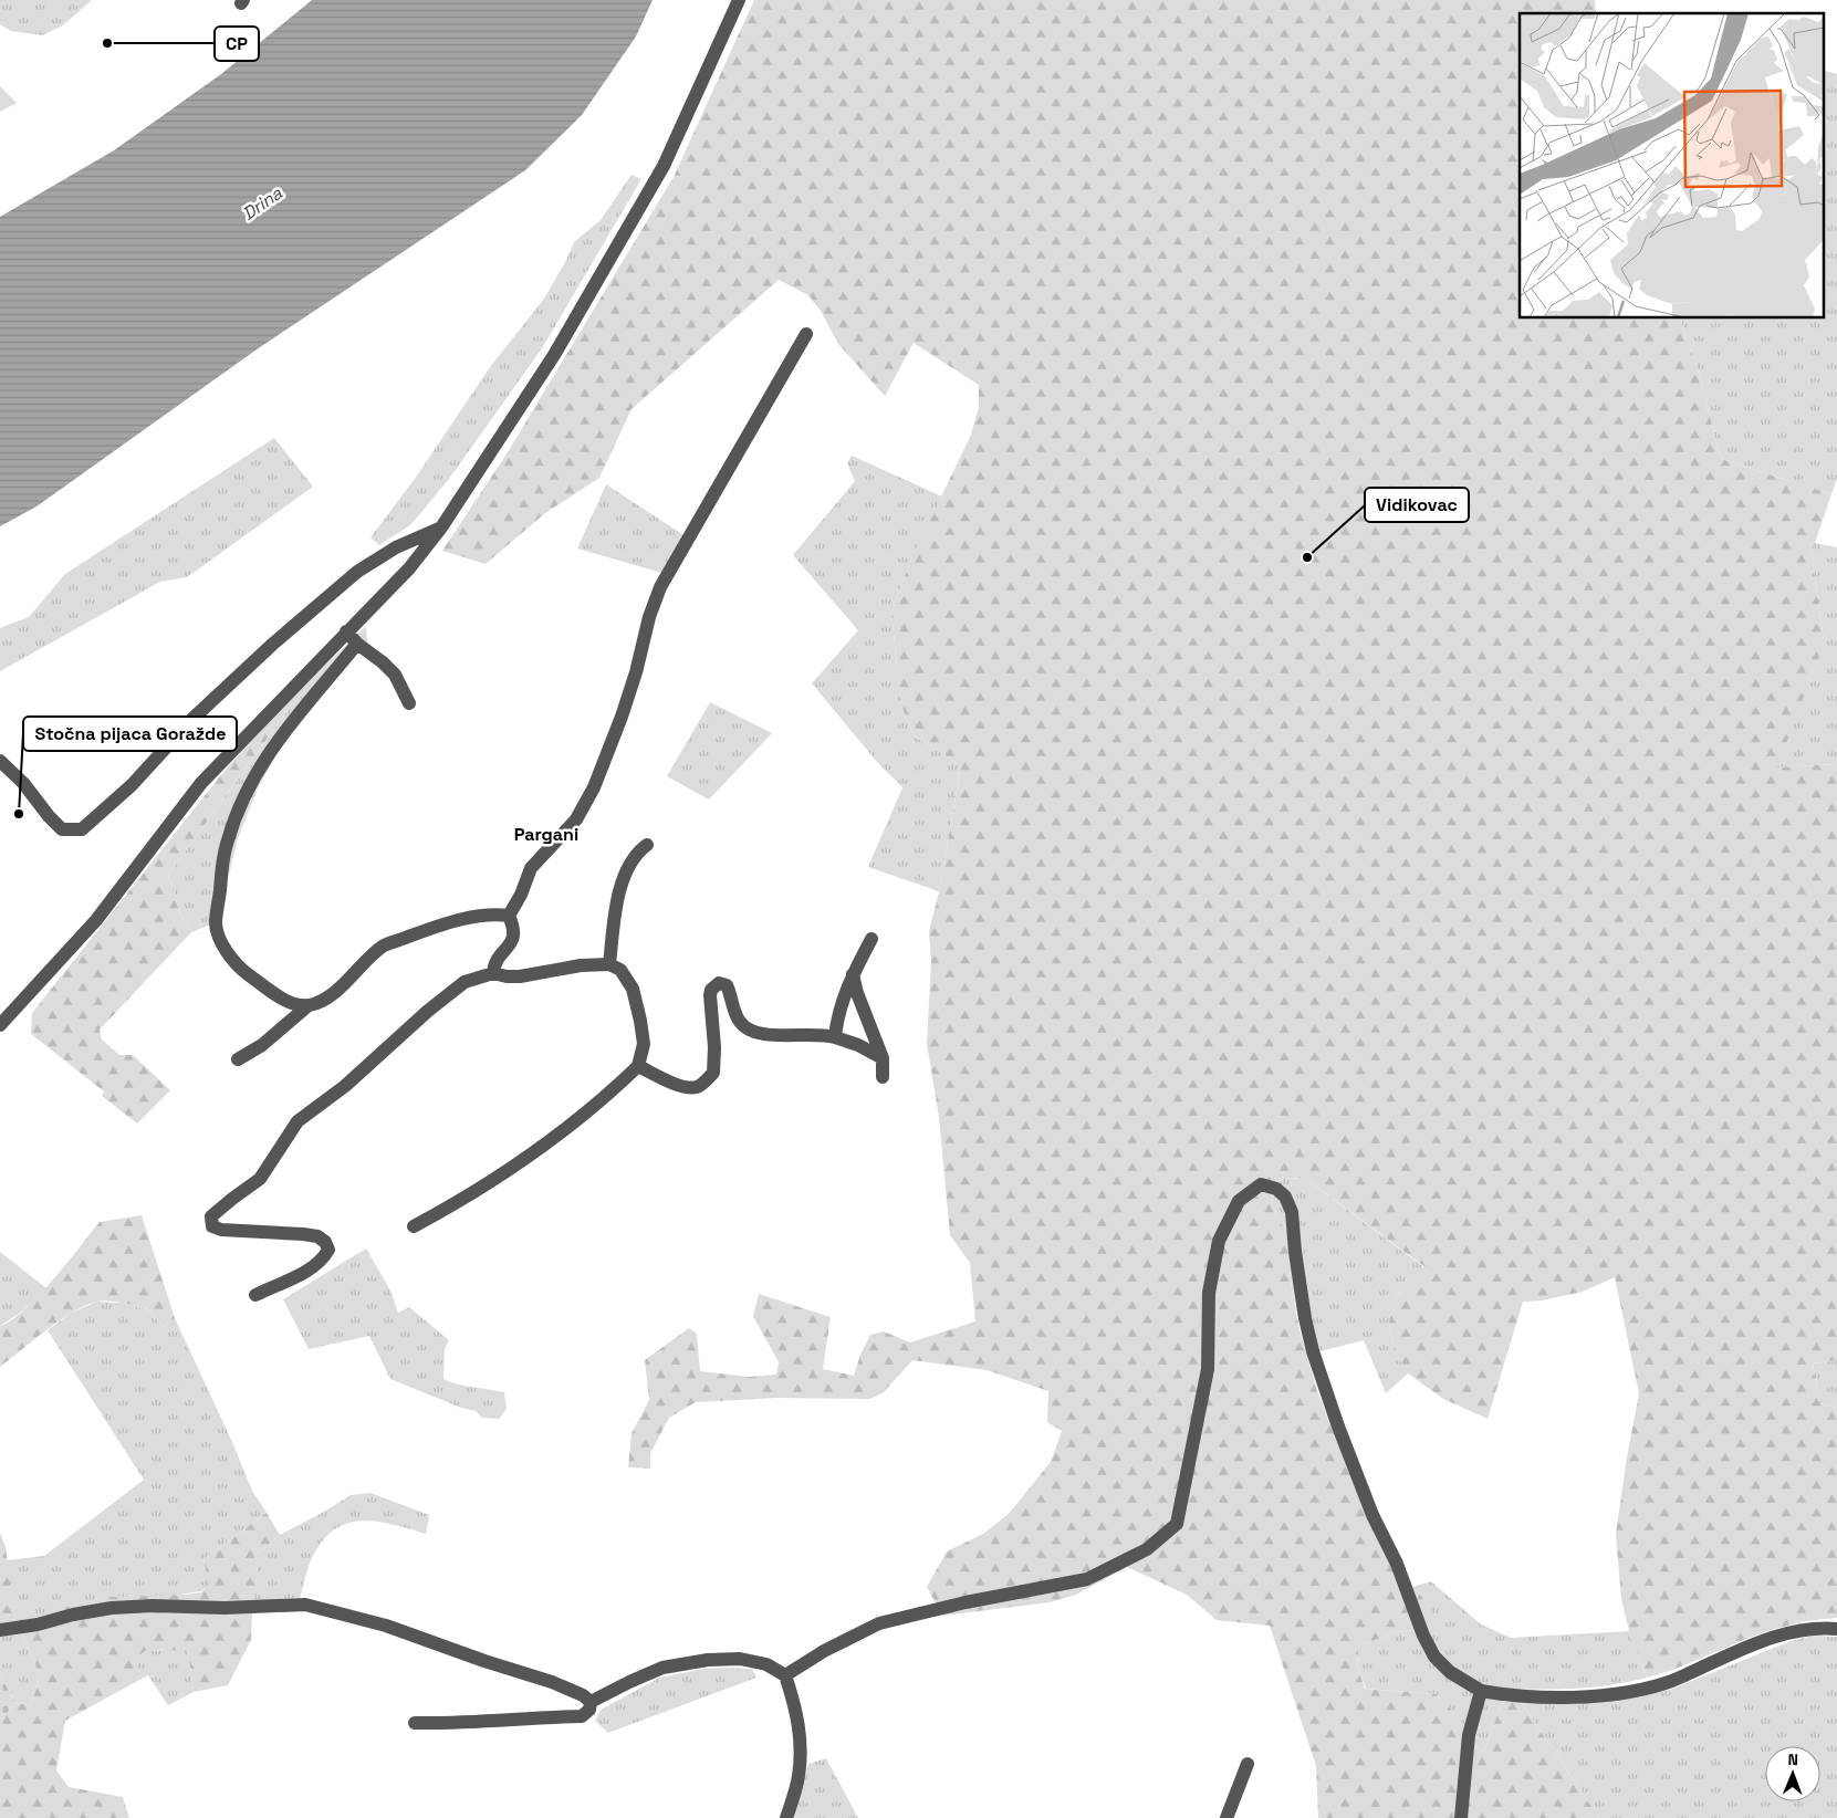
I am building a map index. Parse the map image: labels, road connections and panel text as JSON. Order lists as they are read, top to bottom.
{
  "districts": ["Pargani"],
  "water": ["Drina"],
  "places": ["CP", "Vidikovac", "Stočna pijaca Goražde"],
  "north": "top"
}
